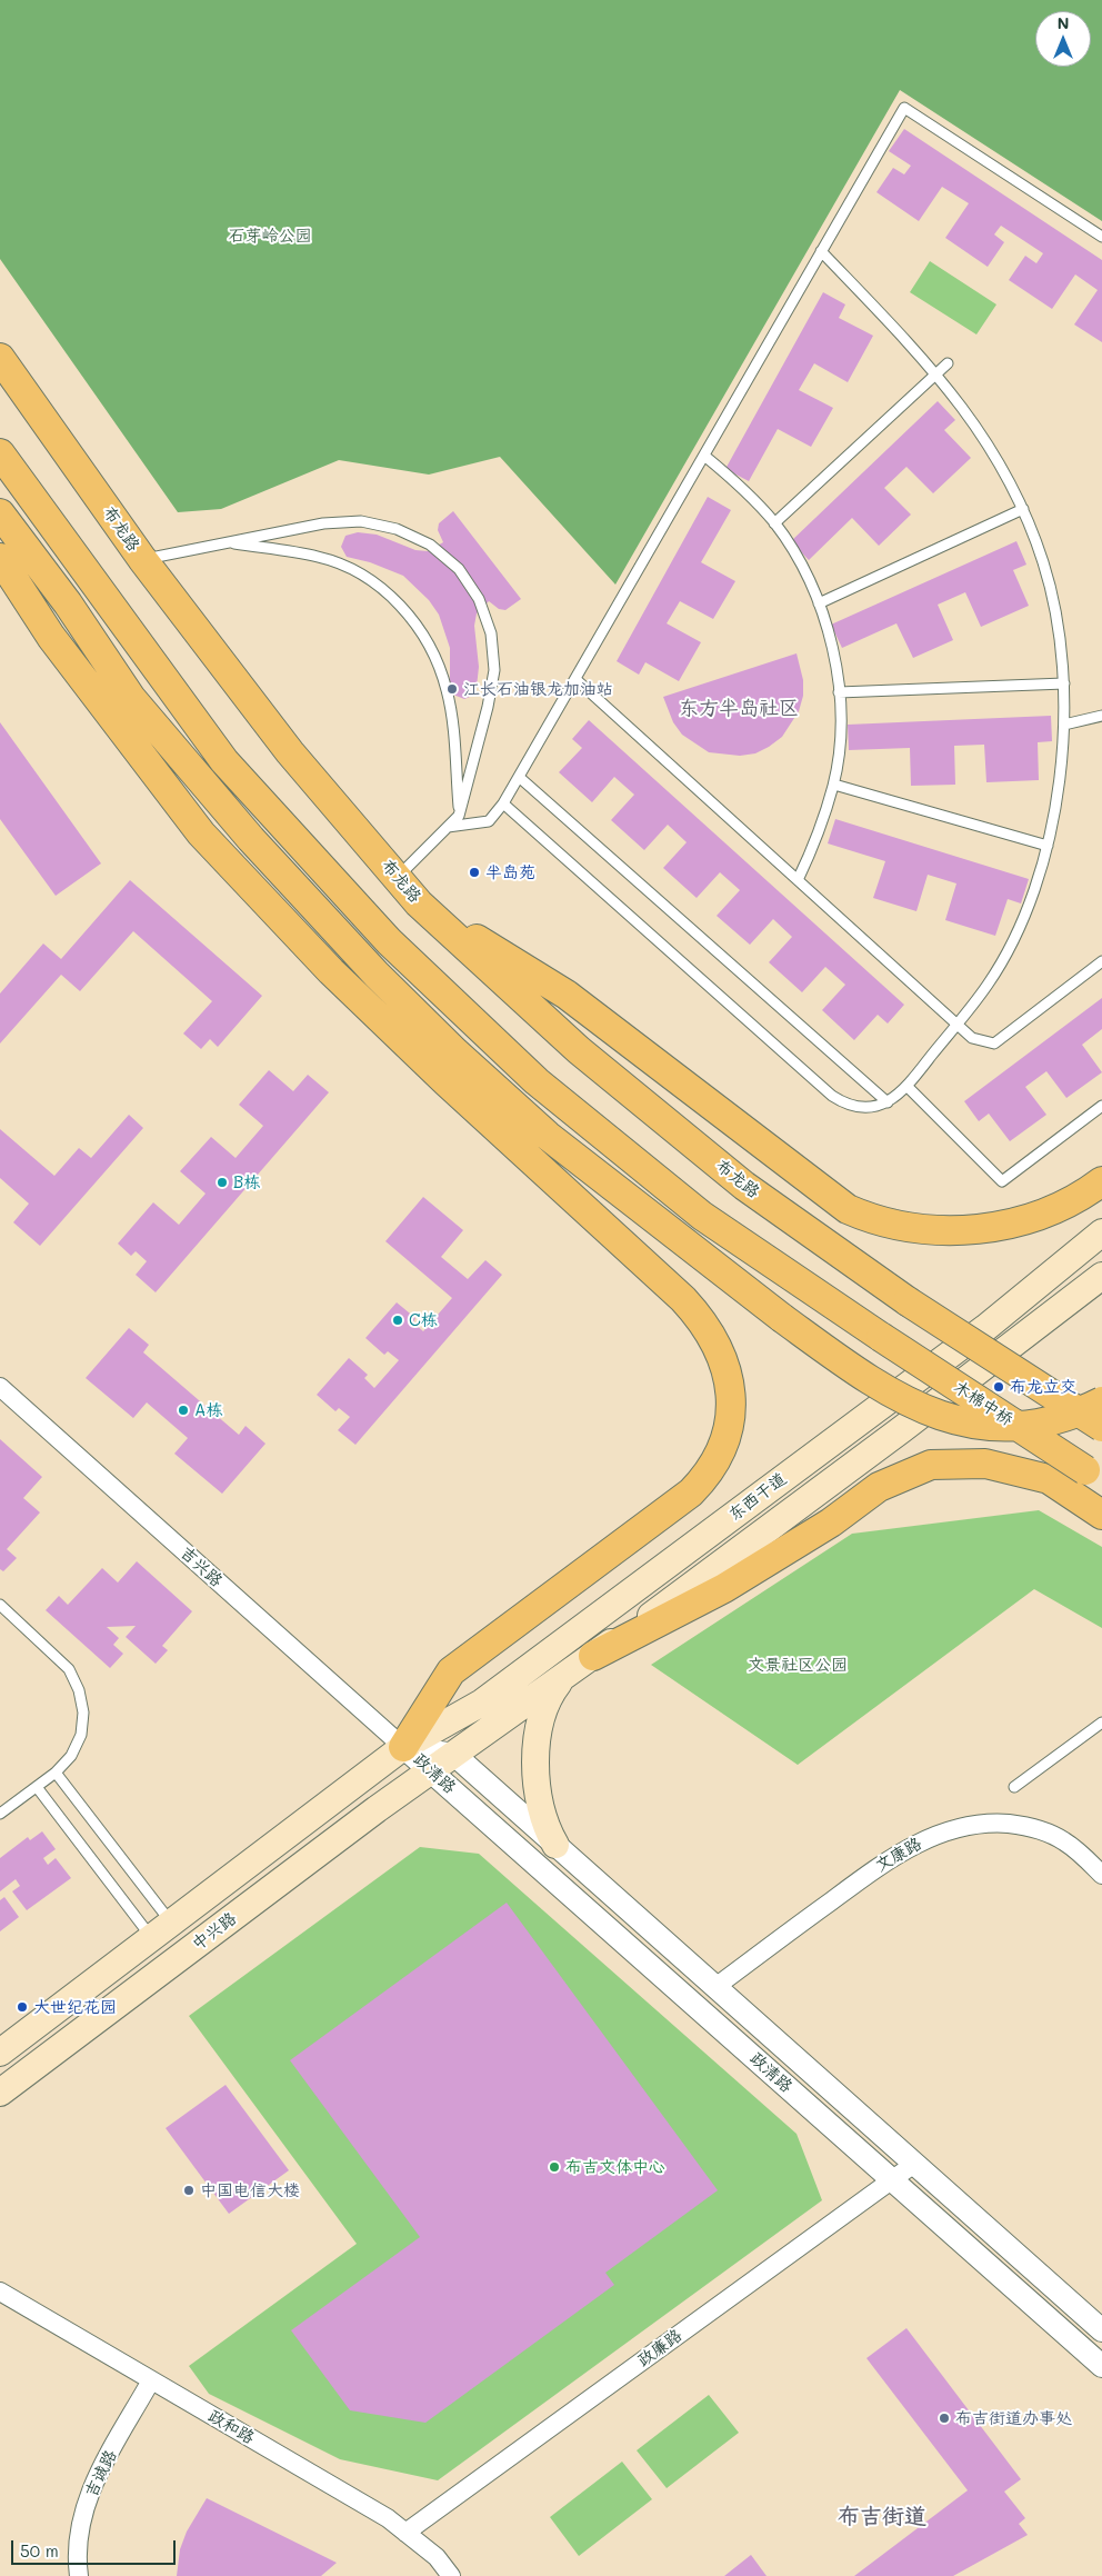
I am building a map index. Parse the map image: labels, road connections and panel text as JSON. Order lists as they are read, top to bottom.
{
  "streets": {
    "main road": [
      "布龙路",
      "木棉中桥",
      "东西干道",
      "中兴路"
    ],
    "street": [
      "吉兴路",
      "政清路",
      "文康路",
      "政廉路",
      "政和路",
      "吉诚路"
    ]
  },
  "crossings": [
    ["东西干道", "吉兴路"],
    ["东西干道", "政清路"],
    ["东西干道", "中兴路"],
    ["吉兴路", "政清路"],
    ["吉兴路", "中兴路"],
    ["政清路", "文康路"],
    ["政清路", "中兴路"],
    ["政清路", "政廉路"],
    ["政廉路", "政和路"],
    ["政和路", "吉诚路"]
  ],
  "districts": ["东方半岛社区", "布吉街道"],
  "parks": ["石芽岭公园", "文景社区公园"],
  "places": [
    "江长石油银龙加油站",
    "半岛苑",
    "B栋",
    "C栋",
    "布龙立交",
    "A栋",
    "大世纪花园",
    "布吉文体中心",
    "中国电信大楼",
    "布吉街道办事处"
  ],
  "scale_bar": "50 m",
  "north": "top"
}
